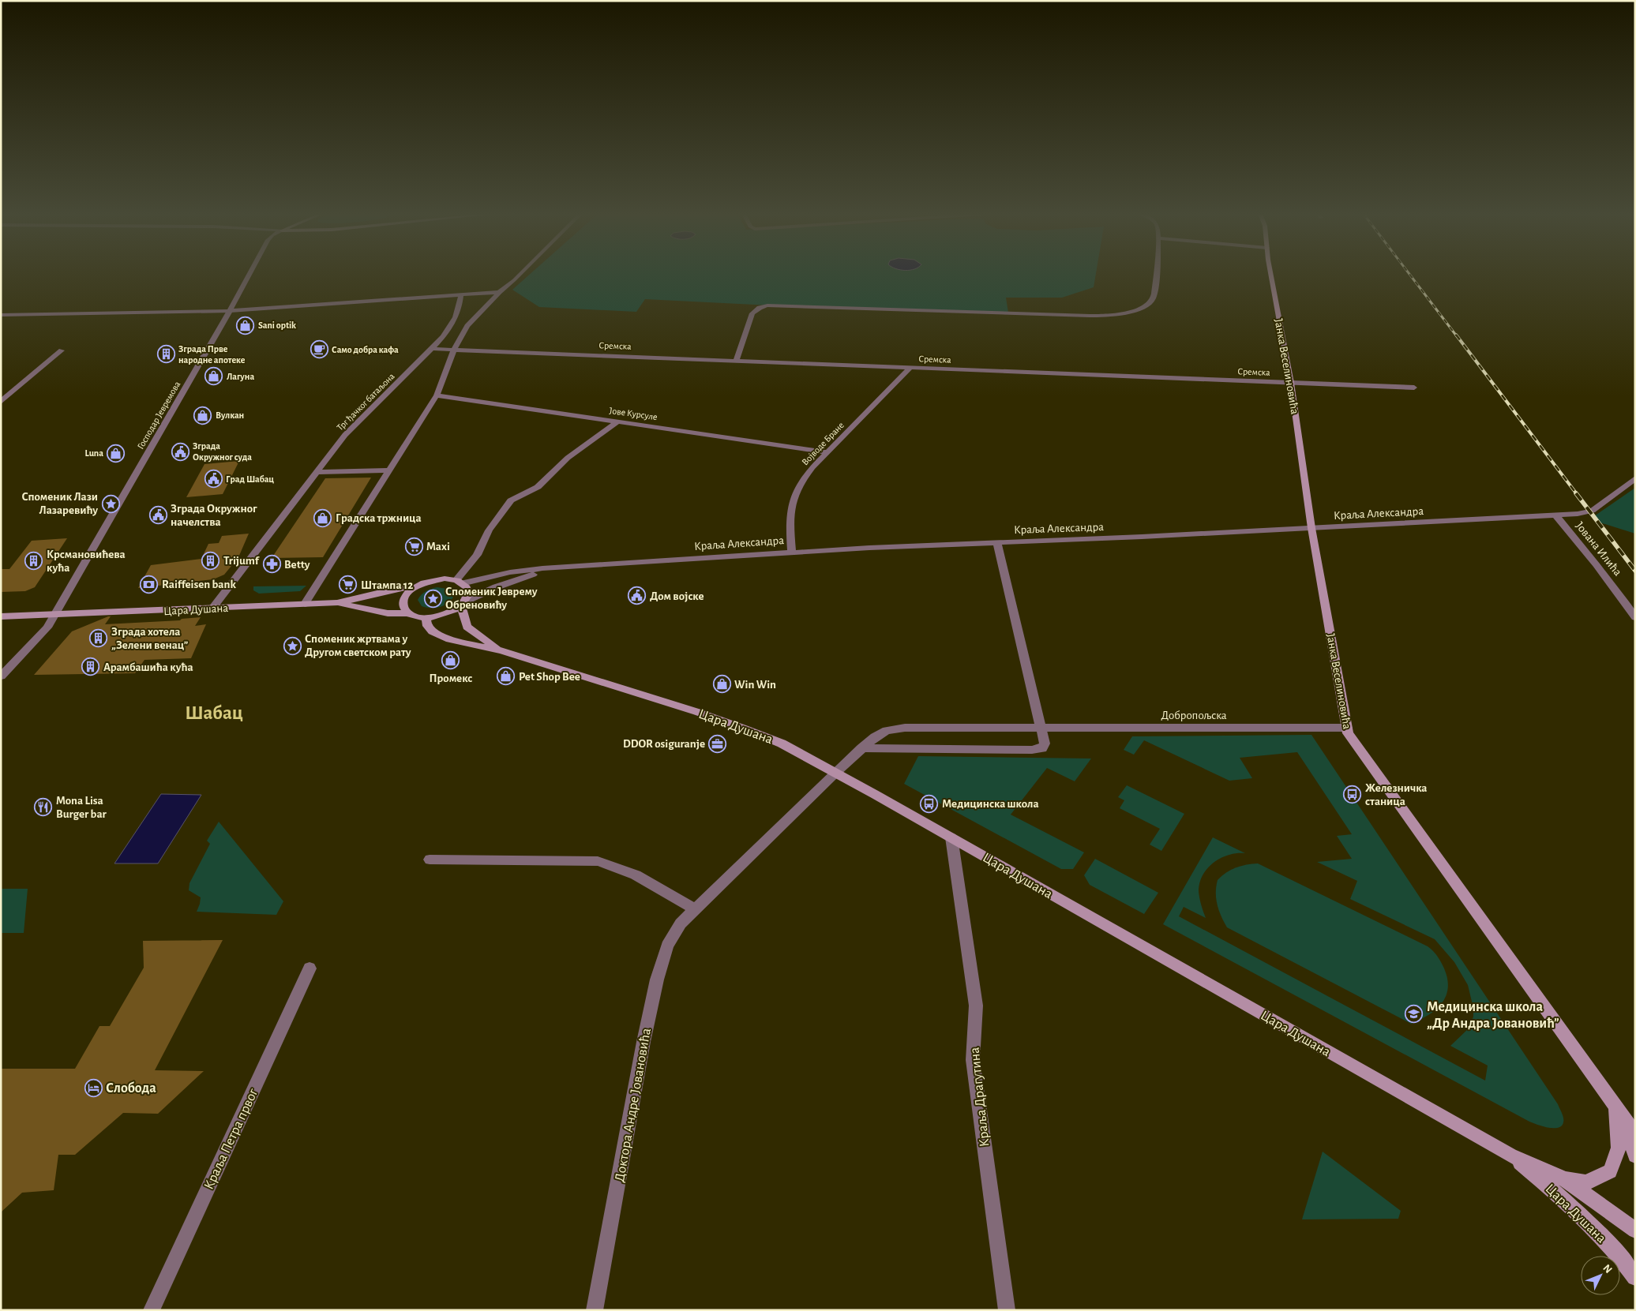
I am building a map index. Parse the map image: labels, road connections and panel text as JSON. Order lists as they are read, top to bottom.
{
  "streets": {
    "main road": ["Јанка Веселиновића", "Цара Душана"],
    "street": [
      "Сремска",
      "Трг ђачког батаљона",
      "Јове Курсуле",
      "Господар Јевремова",
      "Војводе Бране",
      "Краља Александра",
      "Јована Илића",
      "Добропољска",
      "Краља Драгутина",
      "Доктора Андре Јовановића",
      "Краља Петра првог"
    ]
  },
  "crossings": [
    ["Сремска", "Јанка Веселиновића"],
    ["Сремска", "Војводе Бране"],
    ["Јанка Веселиновића", "Краља Александра"],
    ["Јанка Веселиновића", "Добропољска"],
    ["Трг ђачког батаљона", "Цара Душана"],
    ["Јове Курсуле", "Војводе Бране"],
    ["Господар Јевремова", "Цара Душана"],
    ["Војводе Бране", "Краља Александра"],
    ["Краља Александра", "Јована Илића"],
    ["Краља Александра", "Цара Душана"],
    ["Цара Душана", "Добропољска"],
    ["Цара Душана", "Краља Драгутина"],
    ["Цара Душана", "Доктора Андре Јовановића"],
    ["Добропољска", "Доктора Андре Јовановића"]
  ],
  "districts": ["Шабац"],
  "places": {
    "shop": [
      "Sani optik",
      "Лагуна",
      "Вулкан",
      "Luna",
      "Градска тржница",
      "Промекс",
      "Pet Shop Bee",
      "Win Win"
    ],
    "cafe": ["Само добра кафа"],
    "building": [
      "Зграда Прве народне апотеке",
      "Trijumf",
      "Крсмановићева кућа",
      "Зграда хотела „Зелени венац”",
      "Арамбашића кућа"
    ],
    "public building": [
      "Зграда Окружног суда",
      "Град Шабац",
      "Зграда Окружног начелства",
      "Дом војске"
    ],
    "place": ["Споменик Лази Лазаревићу", "Споменик Јеврему Обреновићу", "Споменик жртвама у Другом светском рату"],
    "supermarket": ["Maxi", "Штампа 12"],
    "pharmacy": ["Betty"],
    "bank": ["Raiffeisen bank"],
    "office": ["DDOR osiguranje"],
    "bus stop": ["Железничка станица", "Медицинска школа"],
    "restaurant": ["Mona Lisa Burger bar"],
    "school or university": ["Медицинска школа „Др Андра Јовановић”"],
    "hotel": ["Слобода"]
  },
  "north": "top right"
}
